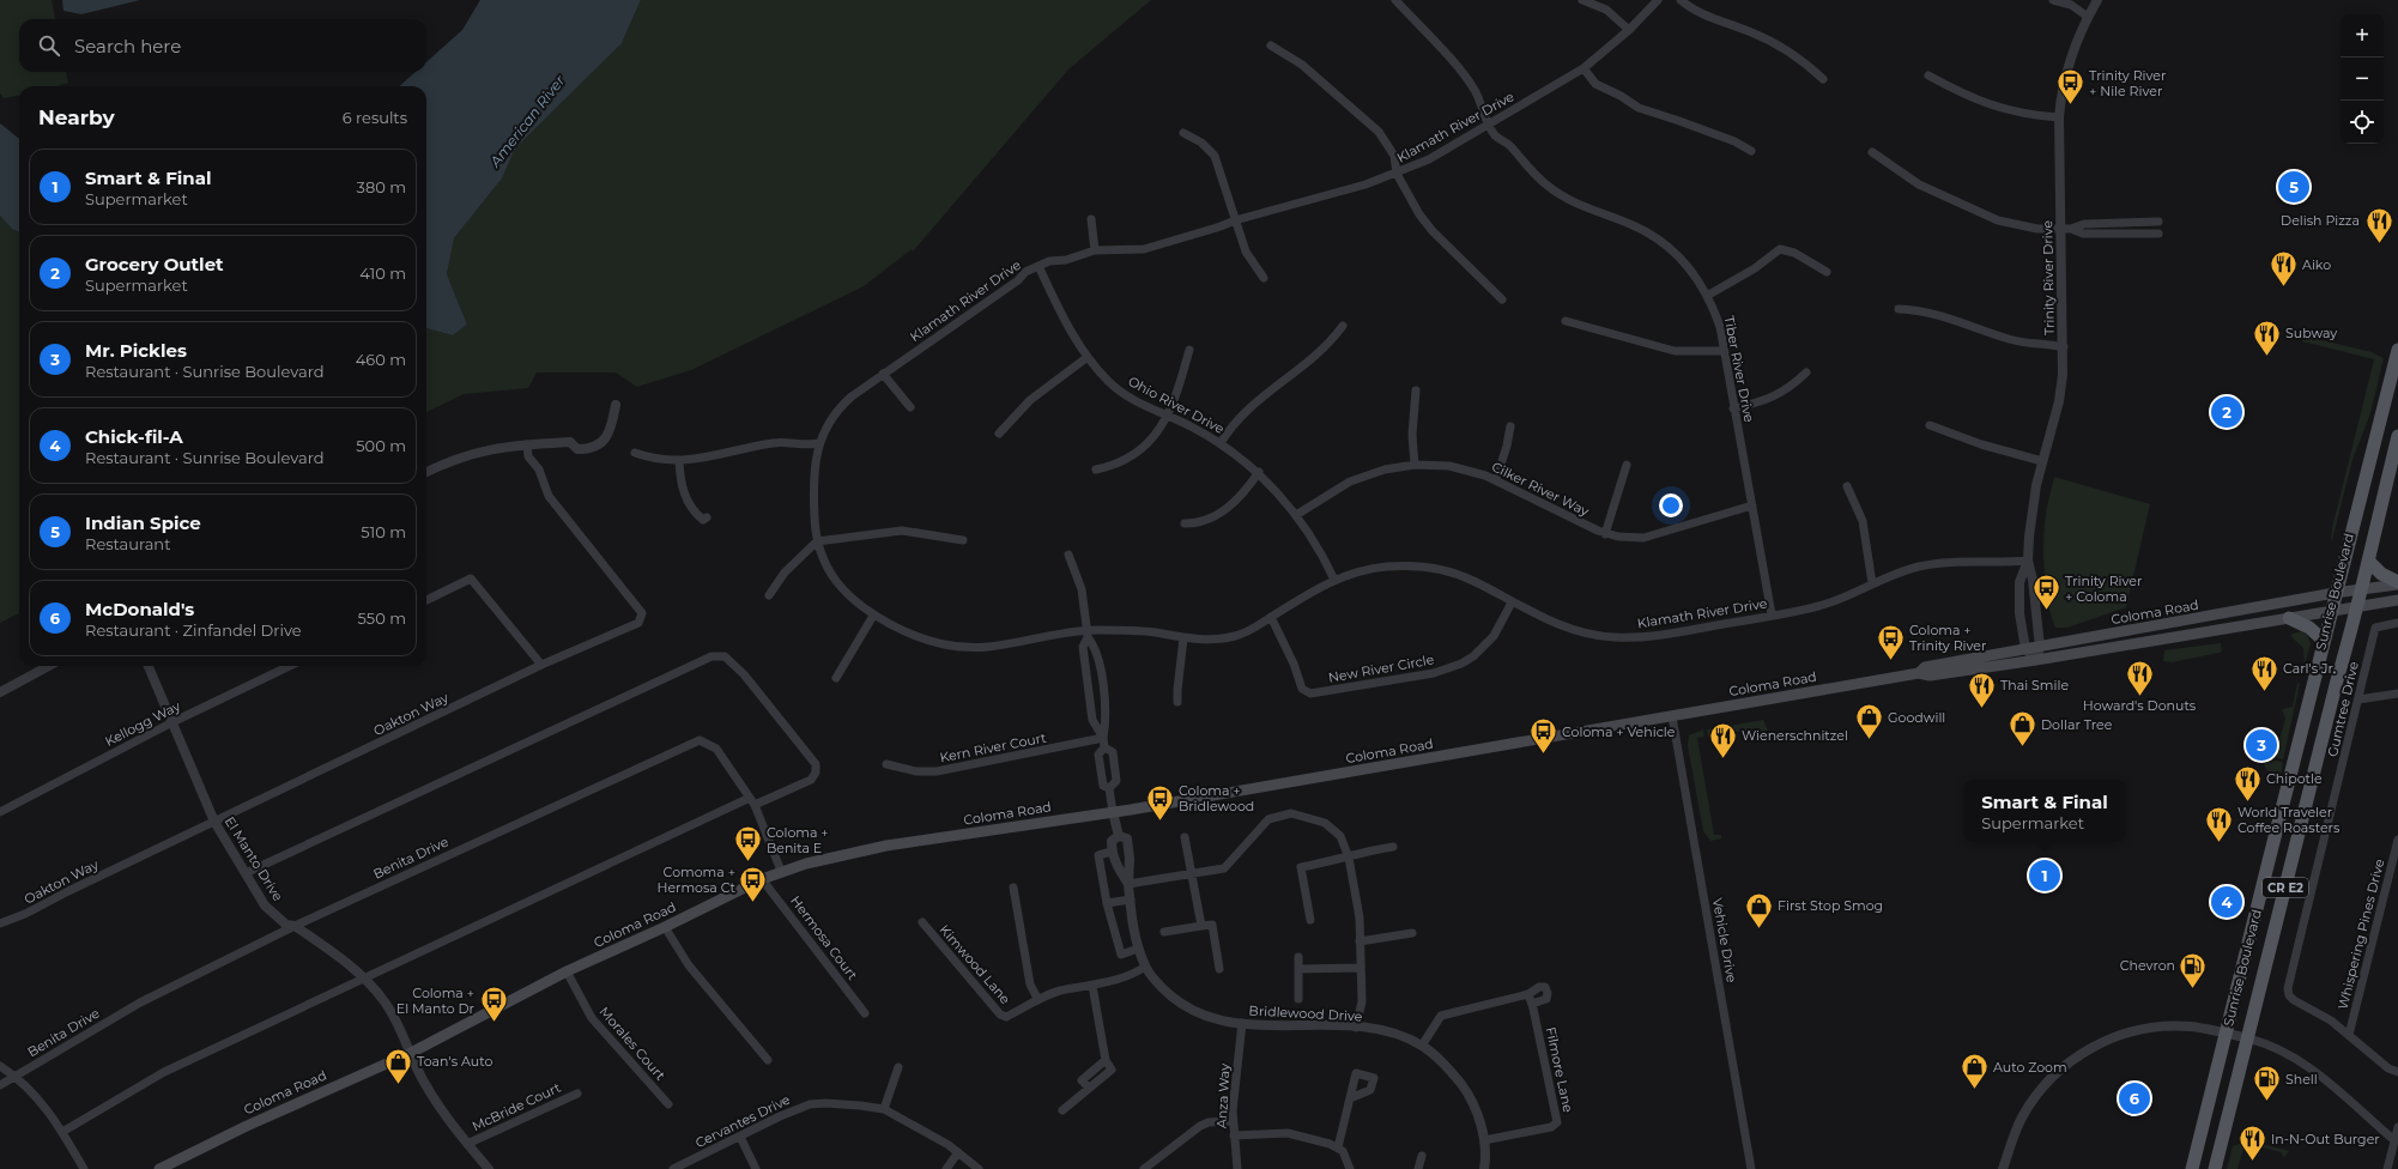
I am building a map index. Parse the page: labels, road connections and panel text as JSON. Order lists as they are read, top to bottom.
{
  "streets": {
    "main road": ["Sunrise Boulevard", "Coloma Road", "CR E2"],
    "street": [
      "Klamath River Drive",
      "Trinity River Drive",
      "Tiber River Drive",
      "Ohio River Drive",
      "Cilker River Way",
      "New River Circle",
      "Gumtree Drive",
      "Oakton Way",
      "Kellogg Way",
      "Kern River Court",
      "Benita Drive",
      "El Manto Drive",
      "Whispering Pines Drive",
      "Hermosa Court",
      "Vehicle Drive",
      "Kimwood Lane",
      "Bridlewood Drive",
      "Morales Court",
      "Filmore Lane",
      "Anza Way",
      "McBride Court",
      "Cervantes Drive"
    ]
  },
  "crossings": [
    ["Klamath River Drive", "Trinity River Drive"],
    ["Klamath River Drive", "Tiber River Drive"],
    ["Klamath River Drive", "Ohio River Drive"],
    ["Klamath River Drive", "New River Circle"],
    ["Trinity River Drive", "Coloma Road"],
    ["Tiber River Drive", "Cilker River Way"],
    ["Ohio River Drive", "Cilker River Way"],
    ["Sunrise Boulevard", "Coloma Road"],
    ["Coloma Road", "Benita Drive"],
    ["Coloma Road", "El Manto Drive"],
    ["Coloma Road", "Hermosa Court"],
    ["Coloma Road", "Vehicle Drive"],
    ["Coloma Road", "Bridlewood Drive"],
    ["Coloma Road", "Morales Court"],
    ["Gumtree Drive", "Whispering Pines Drive"],
    ["Oakton Way", "El Manto Drive"],
    ["Kellogg Way", "El Manto Drive"],
    ["Benita Drive", "El Manto Drive"],
    ["El Manto Drive", "McBride Court"],
    ["Kimwood Lane", "Bridlewood Drive"],
    ["Bridlewood Drive", "Filmore Lane"],
    ["Bridlewood Drive", "Anza Way"]
  ],
  "water": ["American River"],
  "places": {
    "bus stop": [
      "Trinity River + Nile River",
      "Trinity River + Coloma",
      "Coloma + Trinity River",
      "Coloma + Vehicle",
      "Coloma + Bridlewood",
      "Coloma + Benita E",
      "Comoma + Hermosa Ct",
      "Coloma + El Manto Dr"
    ],
    "restaurant": [
      "Delish Pizza",
      "Aiko",
      "Subway",
      "Carl's Jr.",
      "Howard's Donuts",
      "Thai Smile",
      "Wienerschnitzel",
      "Chipotle",
      "World Traveler Coffee Roasters",
      "In-N-Out Burger"
    ],
    "shop": [
      "Goodwill",
      "Dollar Tree",
      "First Stop Smog",
      "Toan's Auto",
      "Auto Zoom"
    ],
    "fuel station": ["Chevron", "Shell"]
  },
  "page": {
    "map_buttons": ["+", "−"],
    "search": "Search here",
    "heading": ["Nearby", "6 results"],
    "list": [
      {
        "mark": "1",
        "name": "Smart & Final",
        "note": "Supermarket",
        "value": "380 m"
      },
      {
        "mark": "2",
        "name": "Grocery Outlet",
        "note": "Supermarket",
        "value": "410 m"
      },
      {
        "mark": "3",
        "name": "Mr. Pickles",
        "note": "Restaurant · Sunrise Boulevard",
        "value": "460 m"
      },
      {
        "mark": "4",
        "name": "Chick-fil-A",
        "note": "Restaurant · Sunrise Boulevard",
        "value": "500 m"
      },
      {
        "mark": "5",
        "name": "Indian Spice",
        "note": "Restaurant",
        "value": "510 m"
      },
      {
        "mark": "6",
        "name": "McDonald's",
        "note": "Restaurant · Zinfandel Drive",
        "value": "550 m"
      }
    ],
    "pins": [
      "5",
      "2",
      "3",
      "1",
      "4",
      "6"
    ],
    "popup": ["Smart & Final", "Supermarket"]
  }
}
